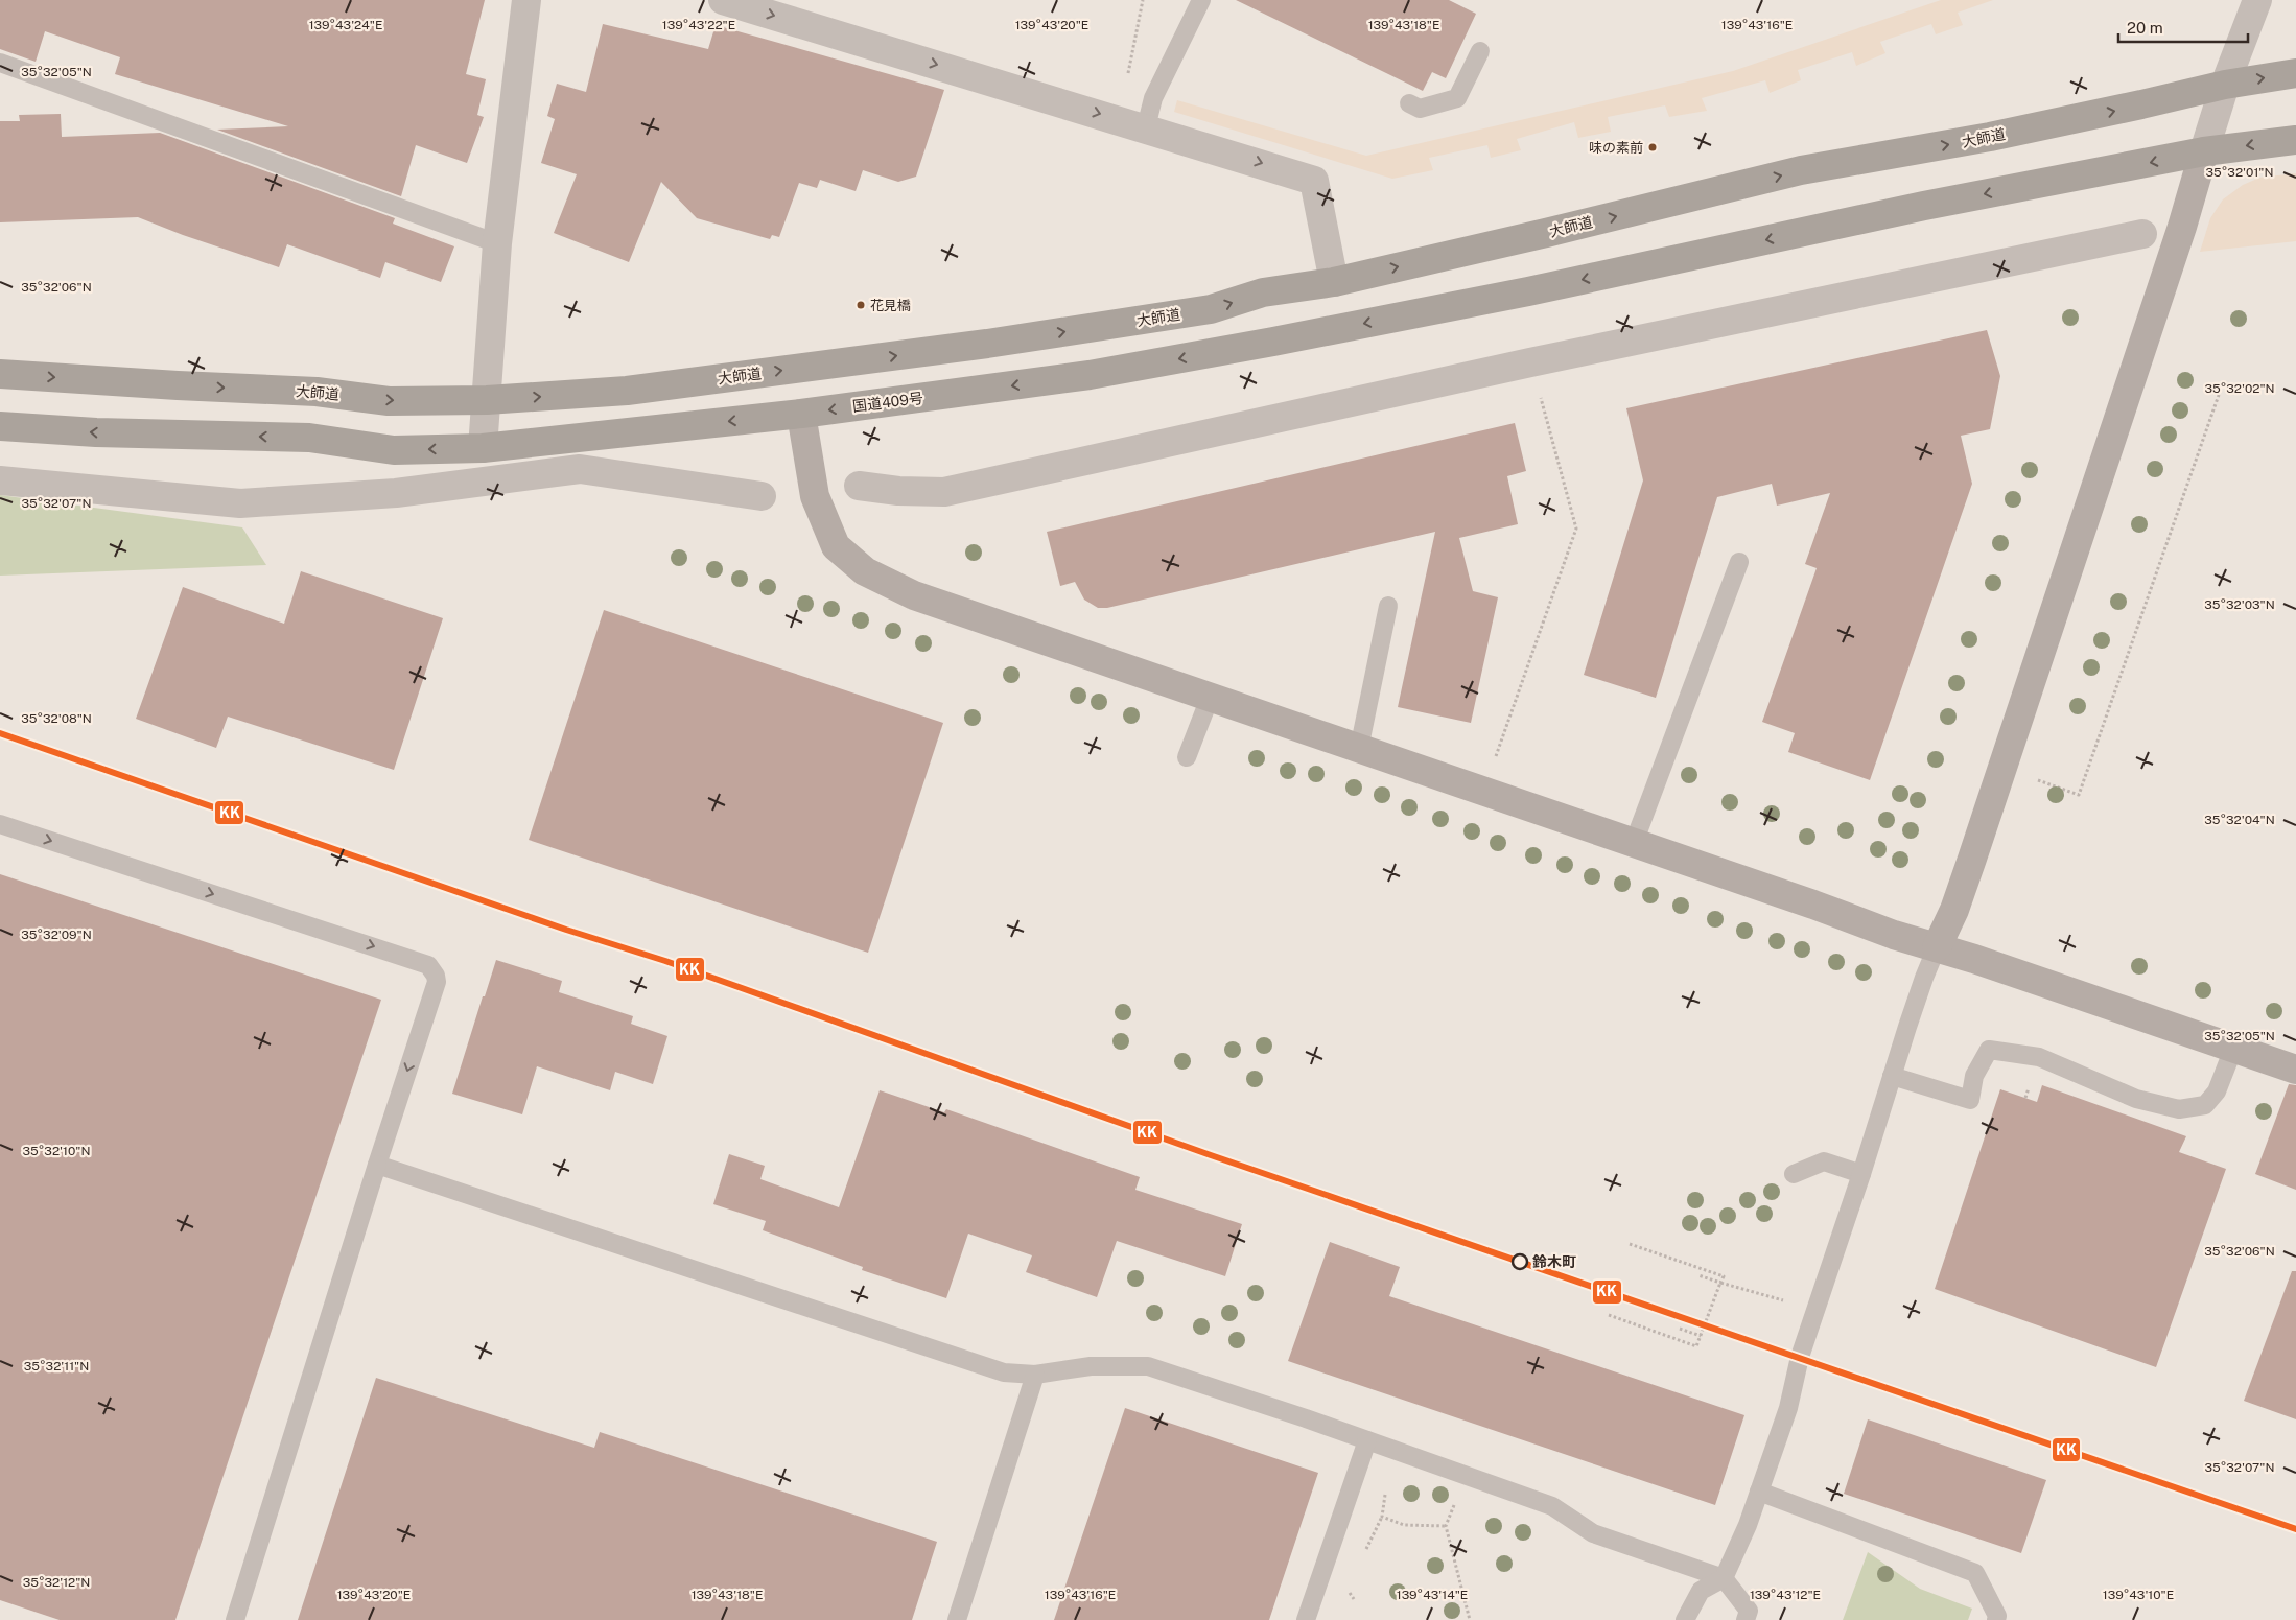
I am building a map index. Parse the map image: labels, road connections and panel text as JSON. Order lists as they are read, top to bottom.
{
  "streets": {
    "highway": ["大師道", "国道409号"]
  },
  "one_way": ["国道409号"],
  "places": ["味の素前", "花見橋", "鈴木町"],
  "lines": ["transit line KK"],
  "scale_bar": "20 m",
  "coordinates": [
    "139°43'24\"E",
    "139°43'20\"E",
    "139°43'18\"E",
    "139°43'22\"E",
    "139°43'16\"E",
    "35°32'05\"N",
    "35°32'01\"N",
    "35°32'06\"N",
    "35°32'02\"N",
    "35°32'07\"N",
    "35°32'03\"N",
    "35°32'08\"N",
    "35°32'04\"N",
    "35°32'09\"N",
    "35°32'10\"N",
    "35°32'11\"N",
    "35°32'12\"N",
    "139°43'14\"E",
    "139°43'12\"E",
    "139°43'10\"E"
  ]
}
